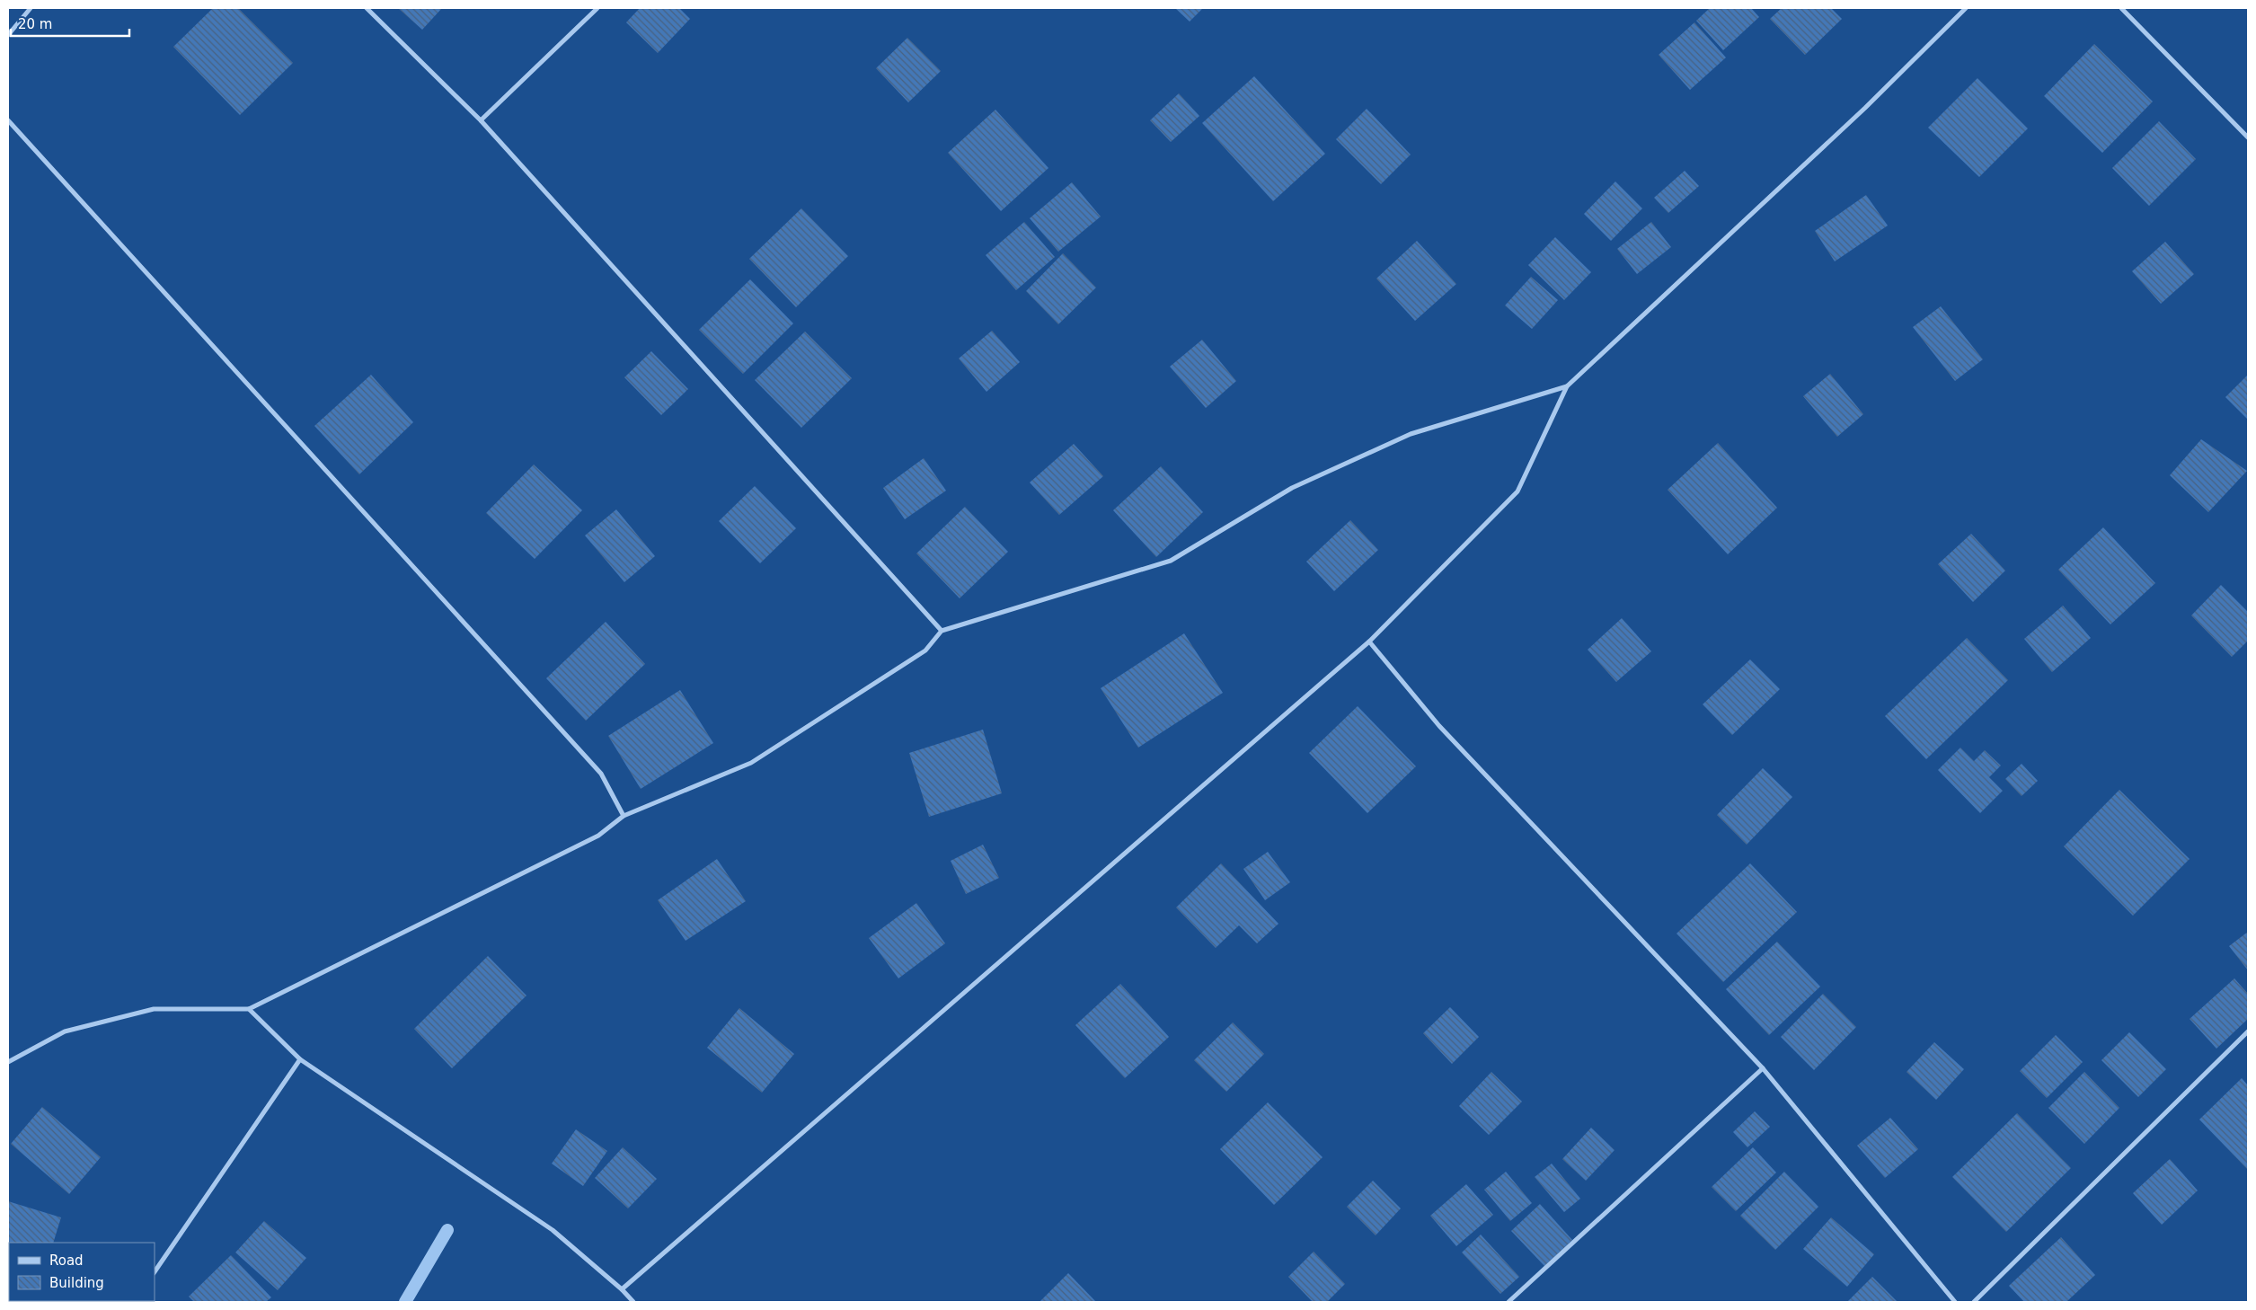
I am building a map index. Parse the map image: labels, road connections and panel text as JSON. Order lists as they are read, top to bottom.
{
  "legend": ["Road", "Building"],
  "scale_bar": "20 m"
}
